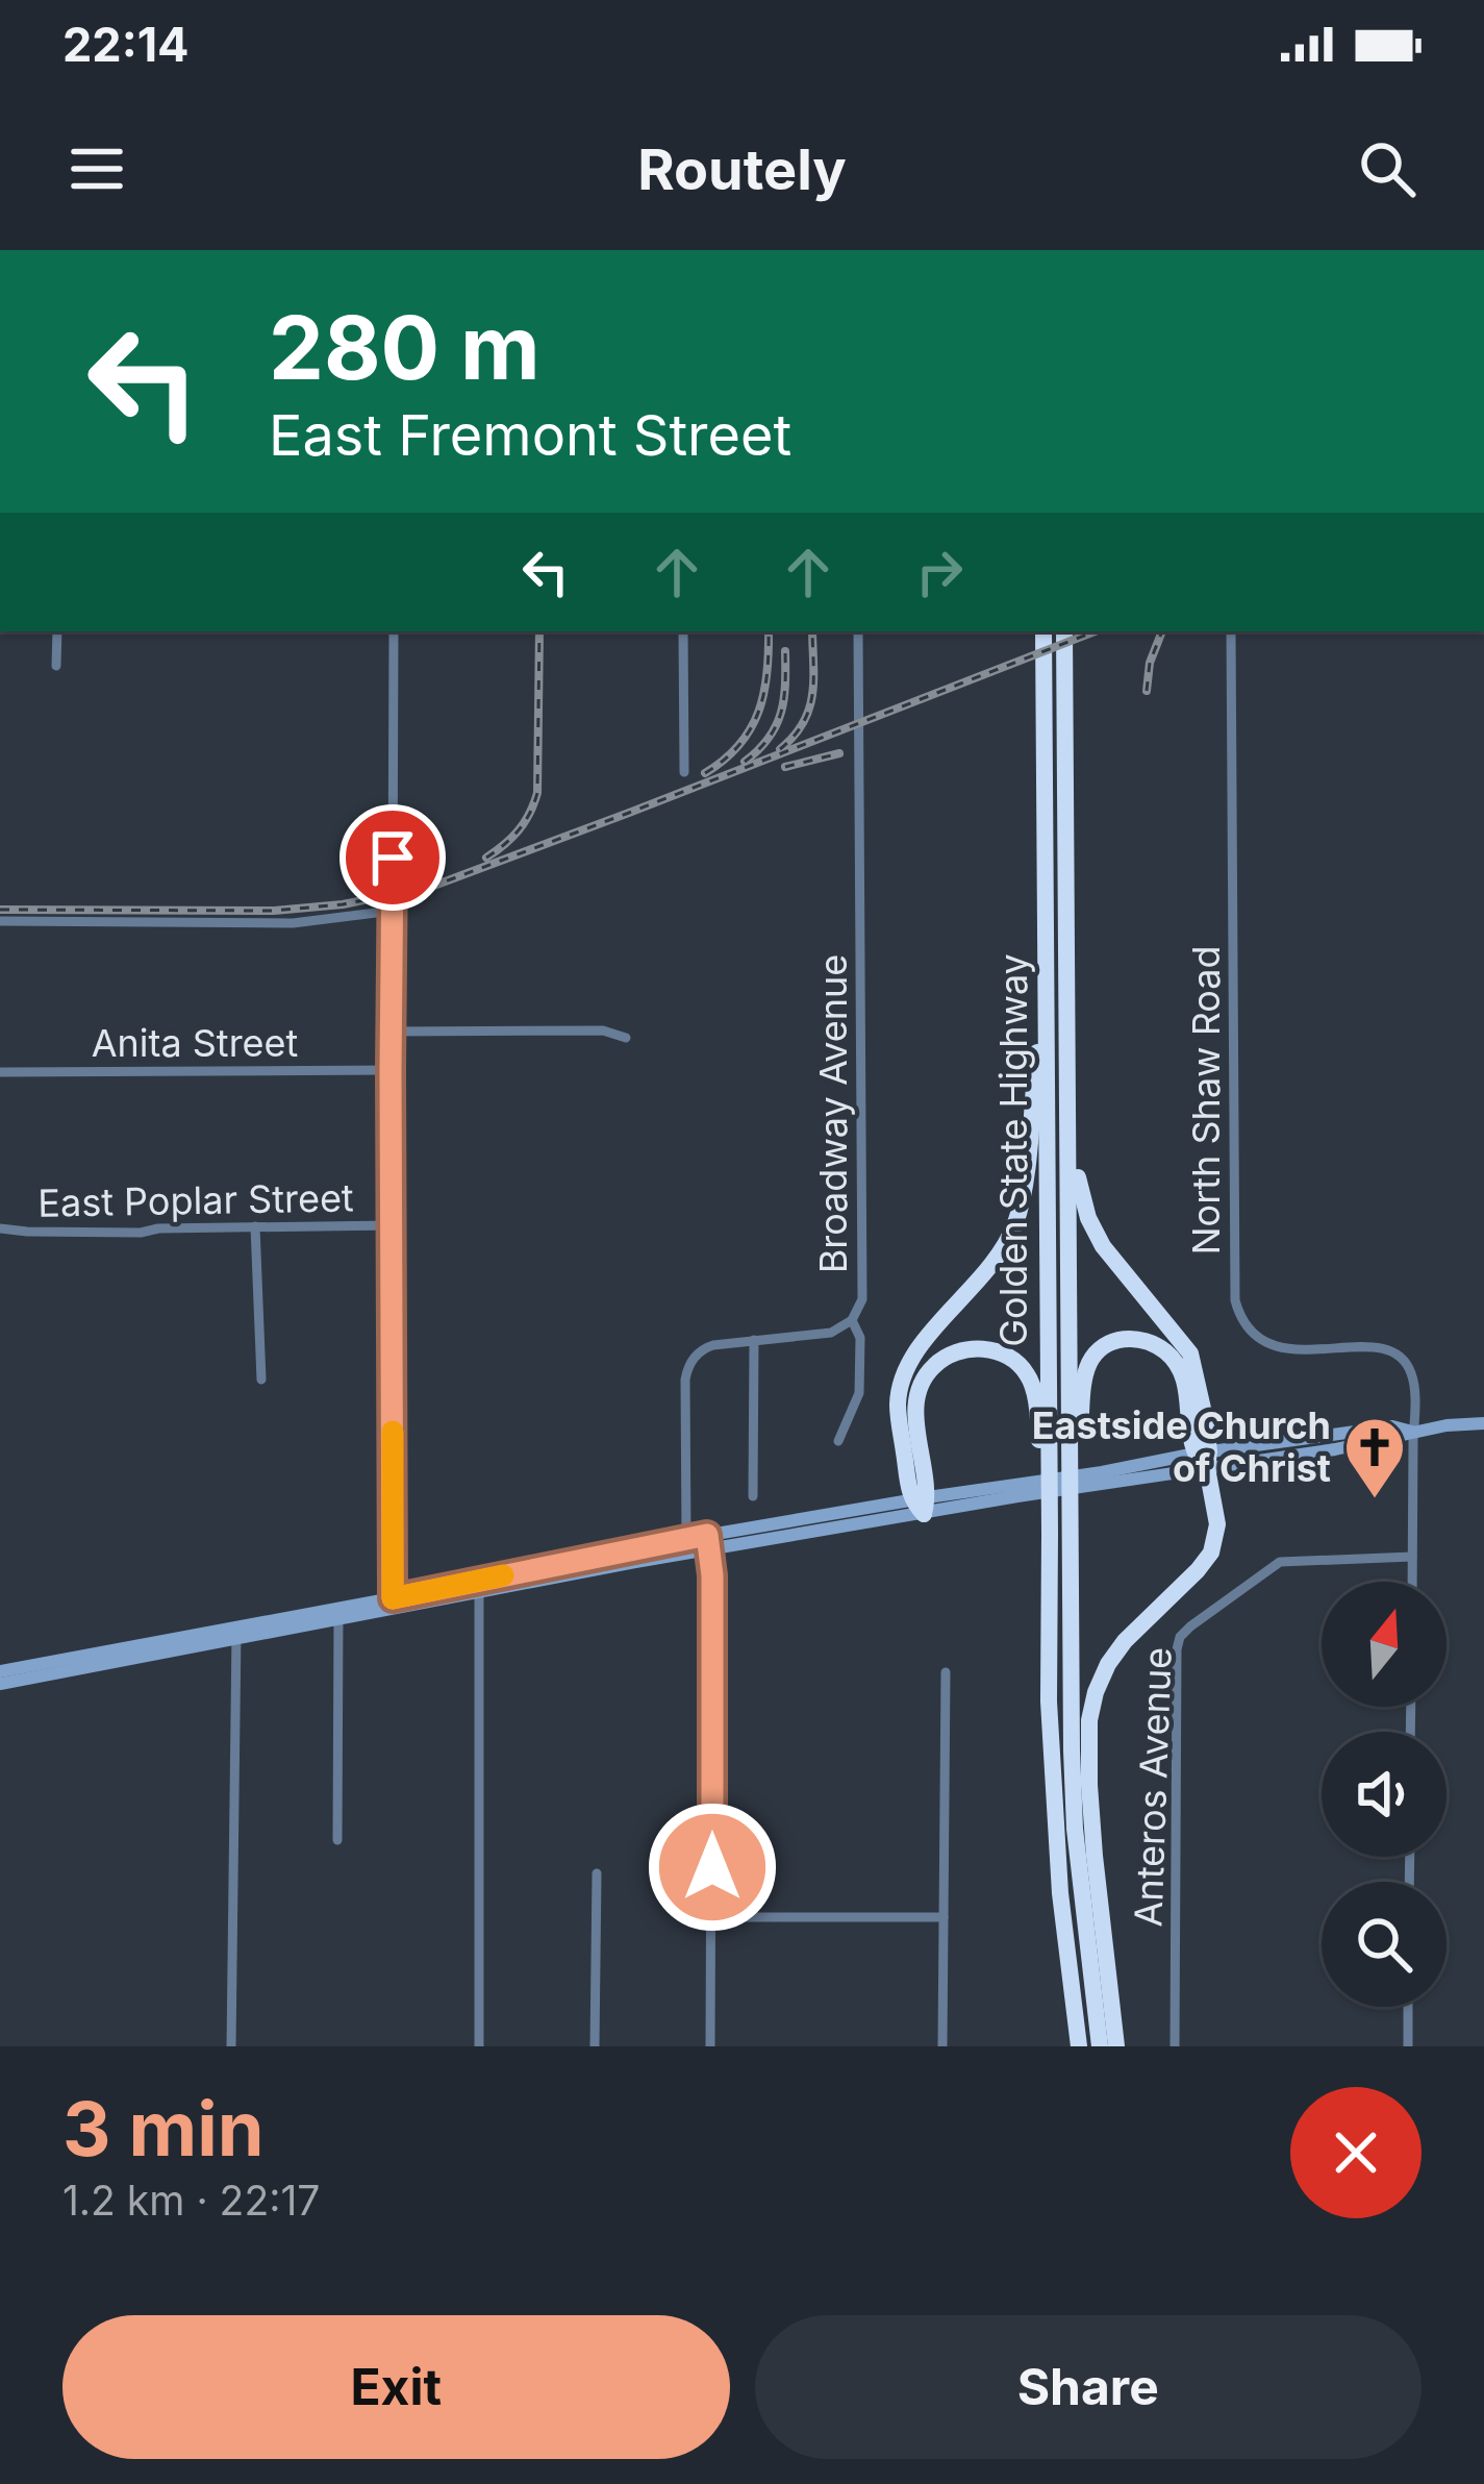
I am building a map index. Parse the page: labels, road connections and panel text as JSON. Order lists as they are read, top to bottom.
{
  "streets": {
    "highway": ["Golden State Highway"],
    "street": [
      "Anita Street",
      "North Shaw Road",
      "Broadway Avenue",
      "East Poplar Street",
      "Anteros Avenue"
    ]
  },
  "places": {
    "church": ["Eastside Church of Christ"]
  },
  "north": "top",
  "page": {
    "status": "22:14",
    "header": "Routely",
    "turn": ["280 m", "East Fremont Street"],
    "heading": ["3 min", "1.2 km · 22:17"],
    "buttons": ["Exit", "Share"]
  }
}
